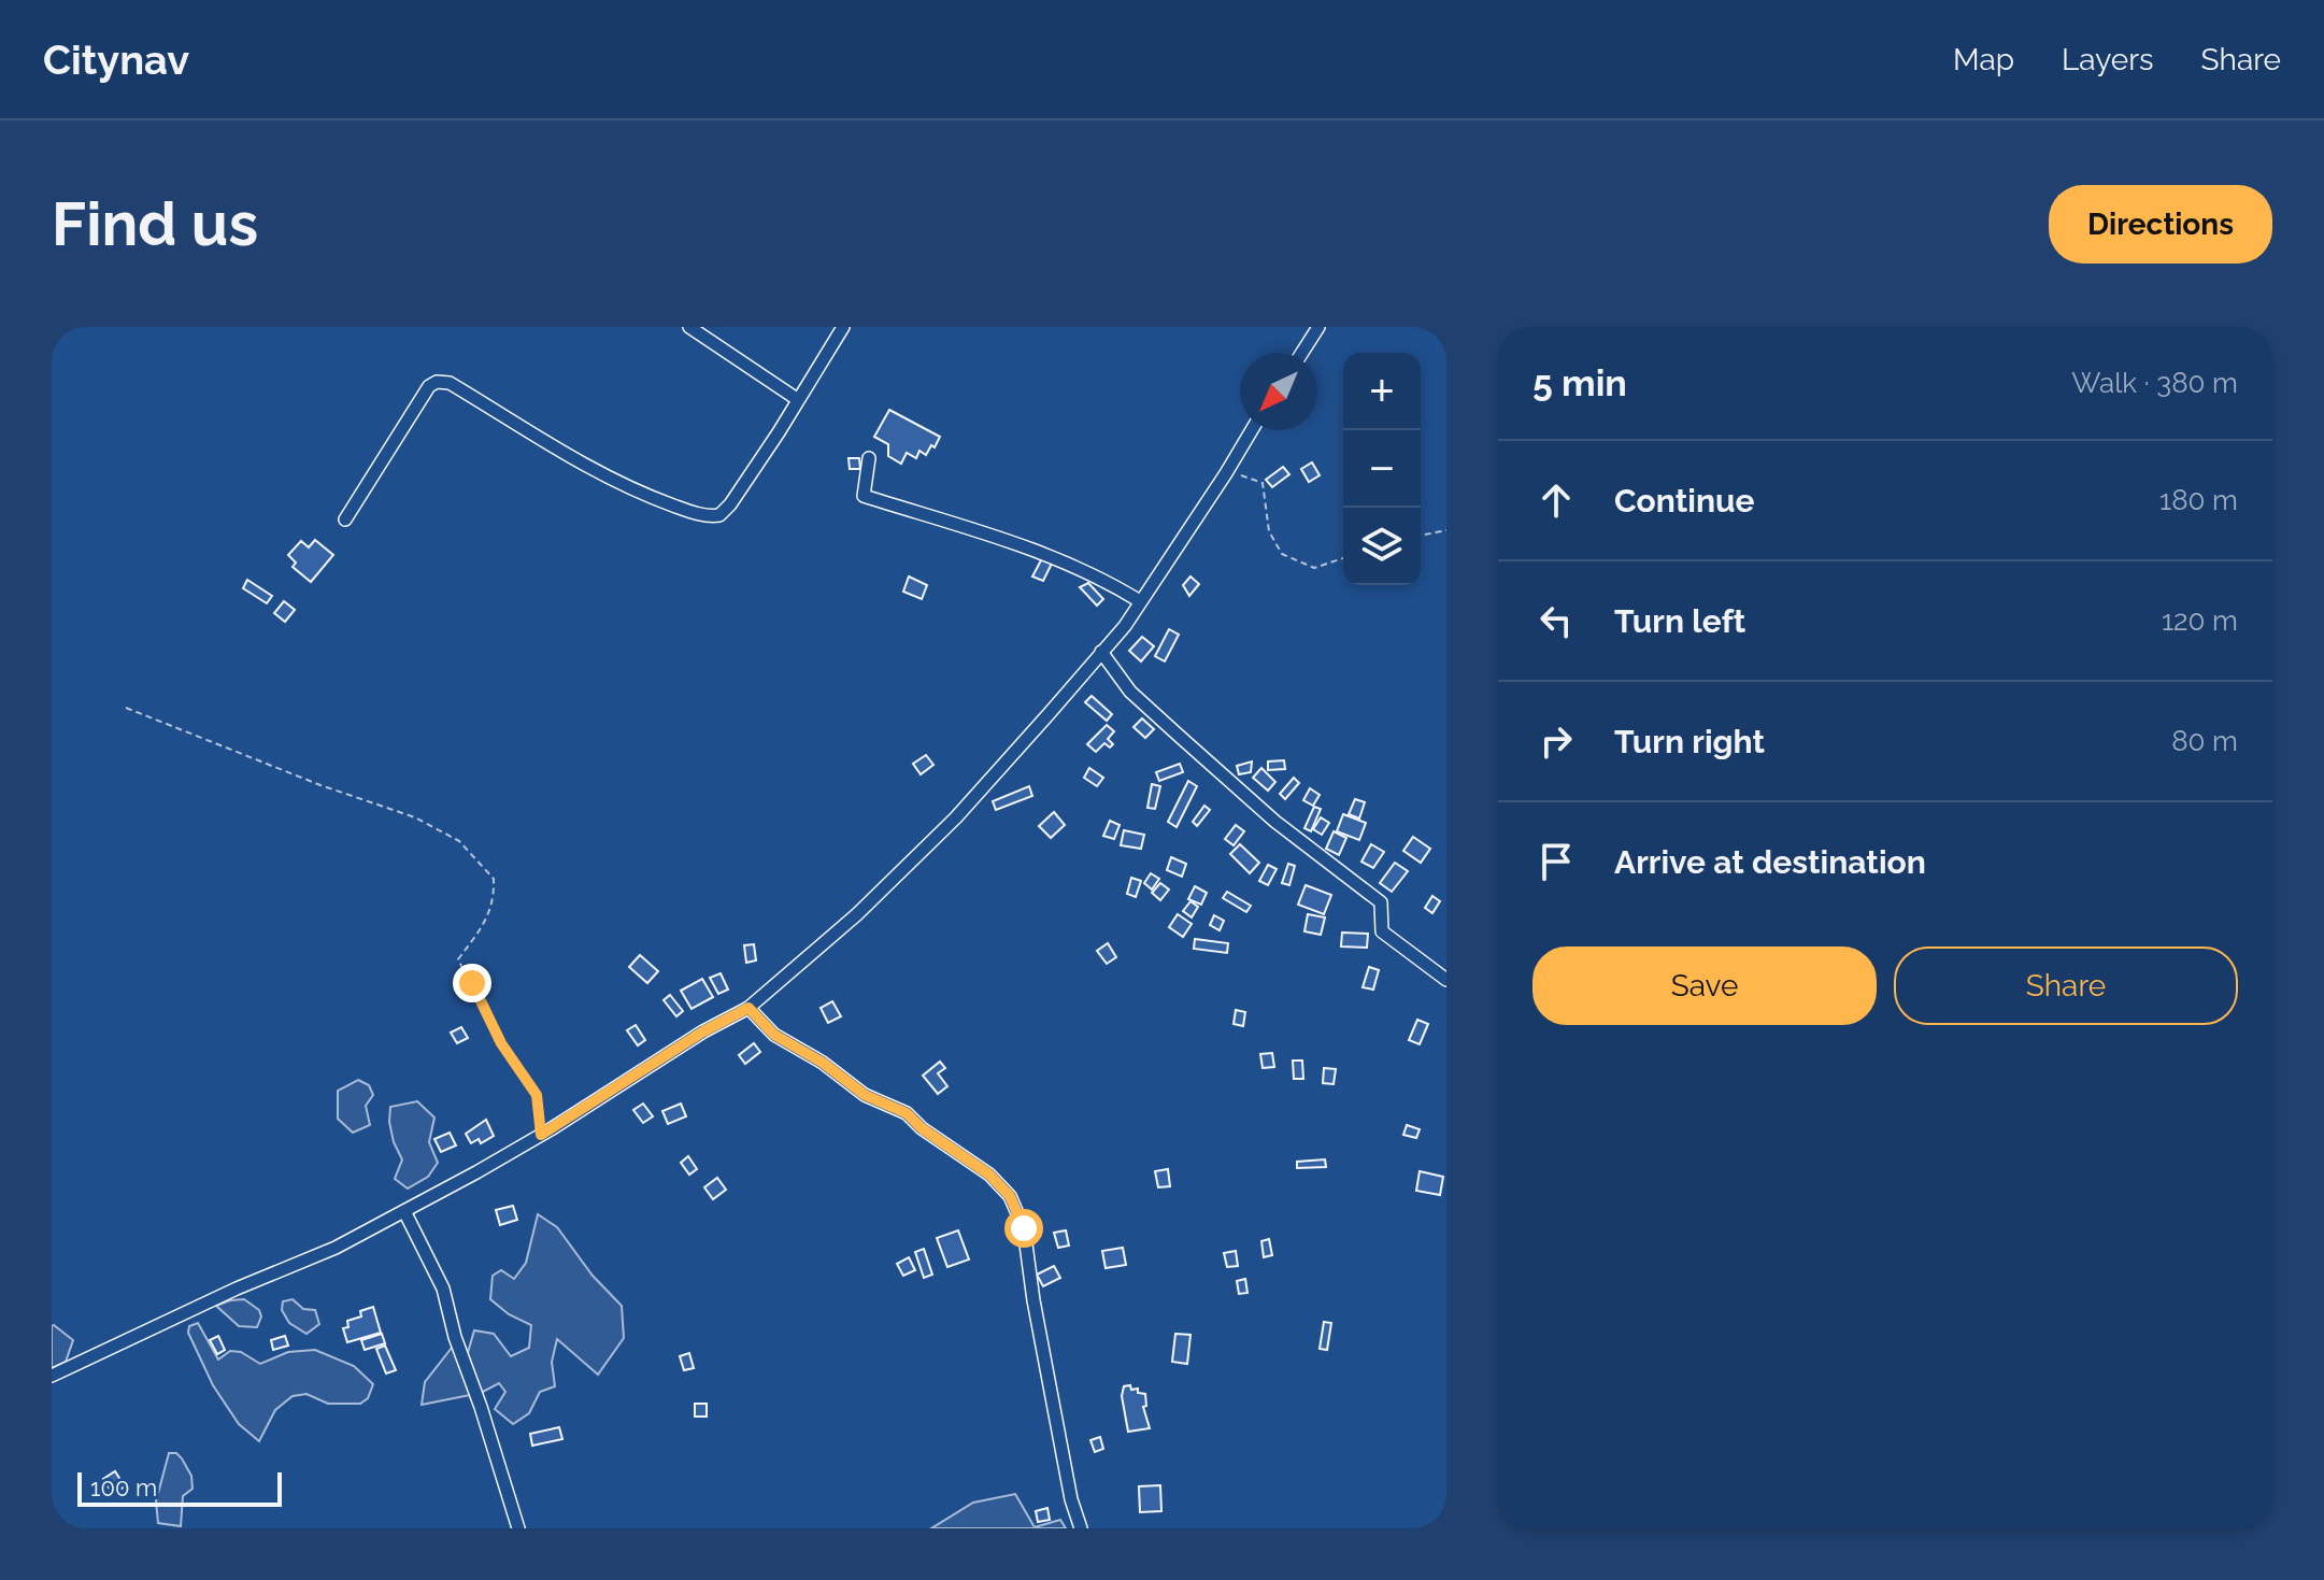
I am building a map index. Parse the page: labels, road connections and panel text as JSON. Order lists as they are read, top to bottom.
{
  "scale_bar": "100 m",
  "north": "bottom left",
  "page": {
    "header": "Citynav",
    "nav": ["Map", "Layers", "Share"],
    "buttons": [
      "Directions",
      ["Save", "Share"]
    ],
    "title": "Find us",
    "heading": ["5 min", "Walk · 380 m"],
    "map_buttons": ["+", "−"],
    "list": [
      ["Continue", "180 m"],
      ["Turn left", "120 m"],
      ["Turn right", "80 m"],
      "Arrive at destination"
    ],
    "scale": "100 m"
  }
}
